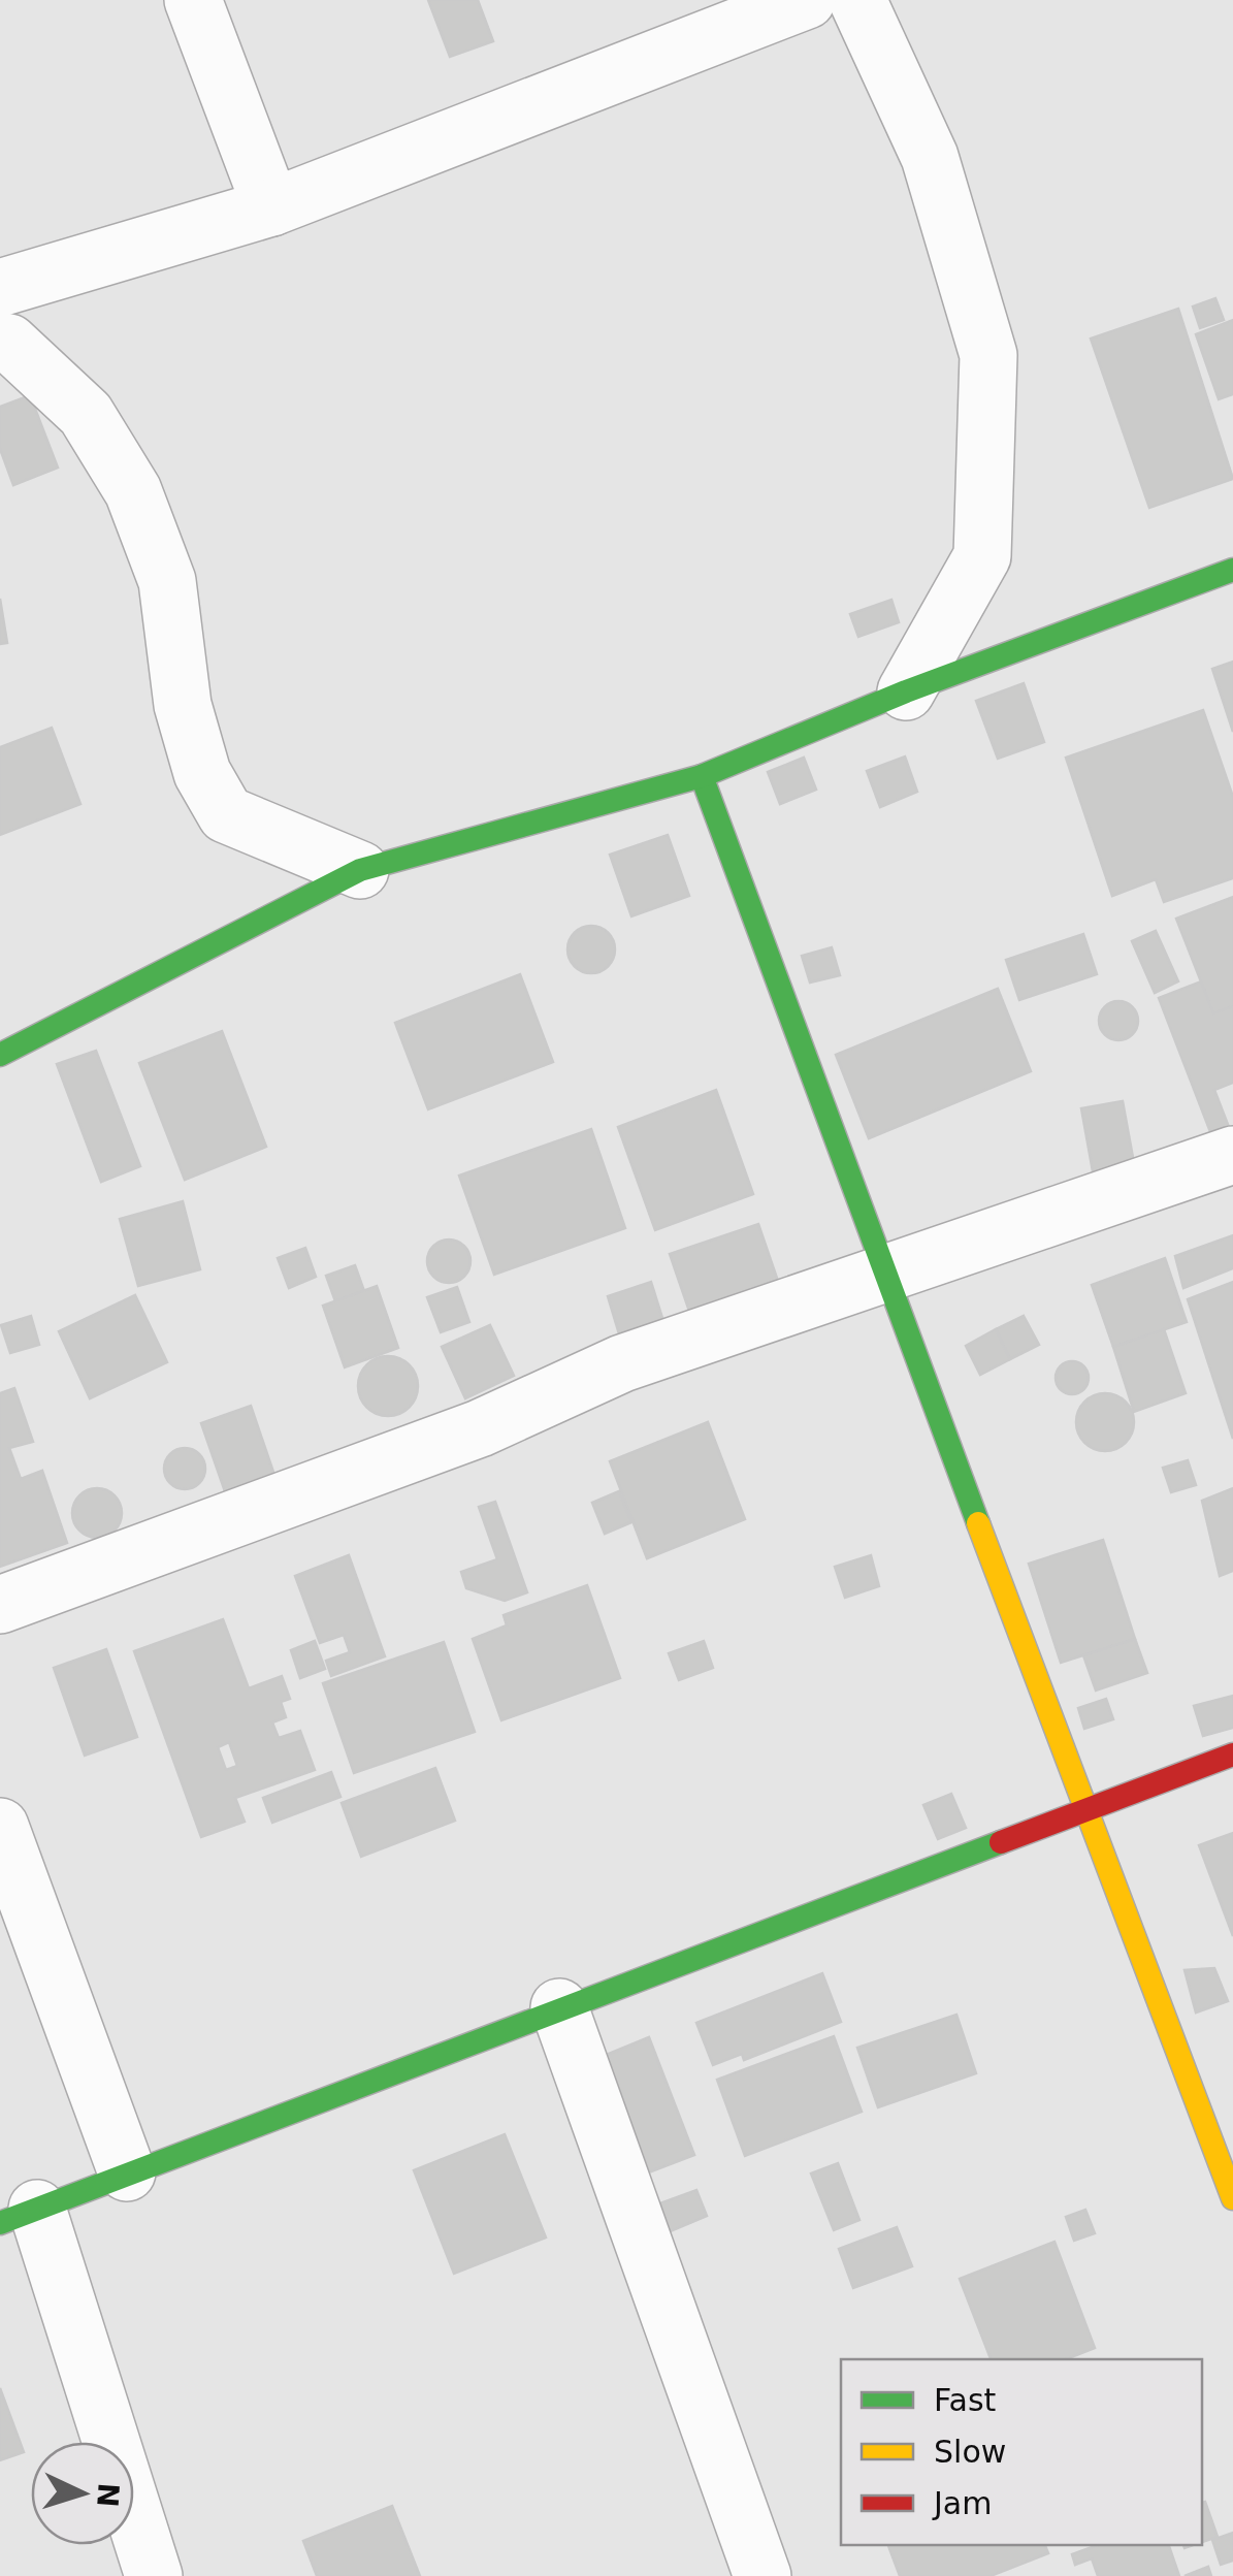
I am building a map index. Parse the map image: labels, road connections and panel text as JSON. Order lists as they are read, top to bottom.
{
  "legend": ["Fast", "Slow", "Jam"],
  "north": "right"
}
